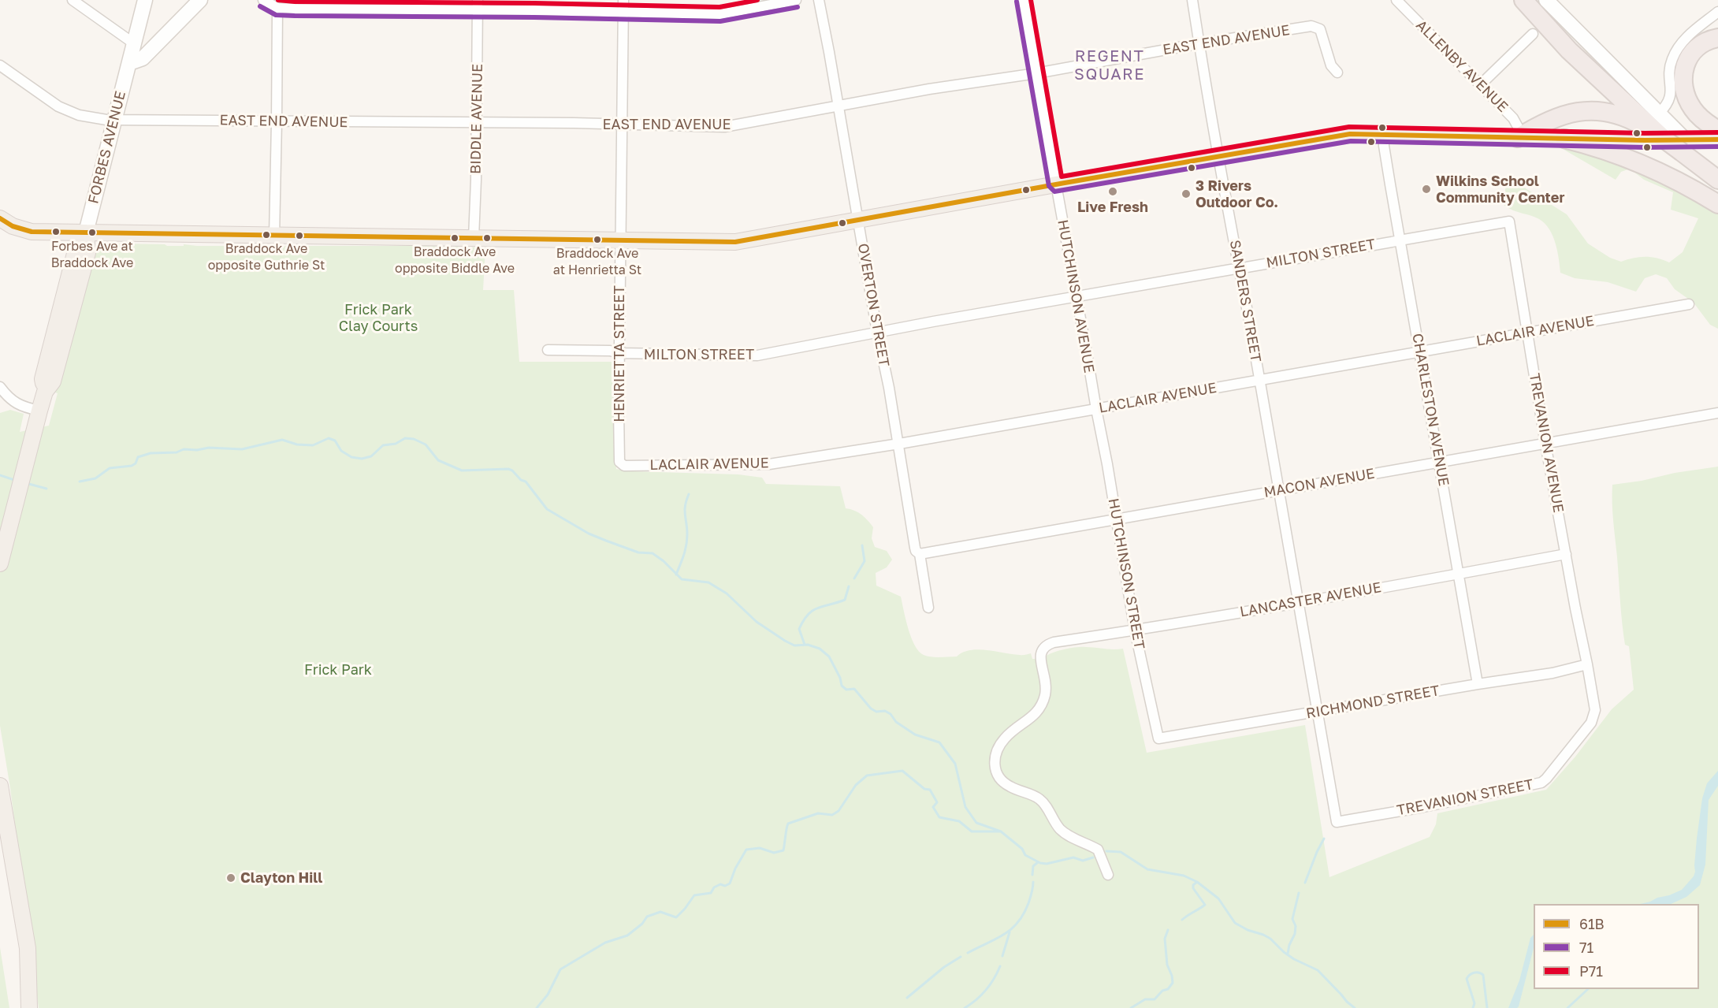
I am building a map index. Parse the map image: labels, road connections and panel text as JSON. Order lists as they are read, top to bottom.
{
  "streets": {
    "main road": ["FORBES AVENUE"],
    "street": [
      "EAST END AVENUE",
      "ALLENBY AVENUE",
      "BIDDLE AVENUE",
      "MILTON STREET",
      "HUTCHINSON AVENUE",
      "SANDERS STREET",
      "OVERTON STREET",
      "LACLAIR AVENUE",
      "HENRIETTA STREET",
      "CHARLESTON AVENUE",
      "TREVANION AVENUE",
      "MACON AVENUE",
      "HUTCHINSON STREET",
      "LANCASTER AVENUE",
      "RICHMOND STREET",
      "TREVANION STREET"
    ]
  },
  "crossings": [
    ["EAST END AVENUE", "BIDDLE AVENUE"],
    ["EAST END AVENUE", "FORBES AVENUE"],
    ["EAST END AVENUE", "SANDERS STREET"],
    ["EAST END AVENUE", "OVERTON STREET"],
    ["EAST END AVENUE", "HENRIETTA STREET"],
    ["MILTON STREET", "HUTCHINSON AVENUE"],
    ["MILTON STREET", "SANDERS STREET"],
    ["MILTON STREET", "OVERTON STREET"],
    ["MILTON STREET", "HENRIETTA STREET"],
    ["MILTON STREET", "CHARLESTON AVENUE"],
    ["MILTON STREET", "TREVANION AVENUE"],
    ["HUTCHINSON AVENUE", "LACLAIR AVENUE"],
    ["HUTCHINSON AVENUE", "HUTCHINSON STREET"],
    ["SANDERS STREET", "LACLAIR AVENUE"],
    ["SANDERS STREET", "MACON AVENUE"],
    ["SANDERS STREET", "LANCASTER AVENUE"],
    ["SANDERS STREET", "RICHMOND STREET"],
    ["SANDERS STREET", "TREVANION STREET"],
    ["OVERTON STREET", "LACLAIR AVENUE"],
    ["OVERTON STREET", "MACON AVENUE"],
    ["LACLAIR AVENUE", "HENRIETTA STREET"],
    ["LACLAIR AVENUE", "CHARLESTON AVENUE"],
    ["LACLAIR AVENUE", "TREVANION AVENUE"],
    ["LACLAIR AVENUE", "HUTCHINSON STREET"],
    ["CHARLESTON AVENUE", "MACON AVENUE"],
    ["CHARLESTON AVENUE", "LANCASTER AVENUE"],
    ["CHARLESTON AVENUE", "RICHMOND STREET"],
    ["TREVANION AVENUE", "MACON AVENUE"],
    ["TREVANION AVENUE", "LANCASTER AVENUE"],
    ["TREVANION AVENUE", "RICHMOND STREET"],
    ["TREVANION AVENUE", "TREVANION STREET"],
    ["MACON AVENUE", "HUTCHINSON STREET"],
    ["HUTCHINSON STREET", "LANCASTER AVENUE"],
    ["HUTCHINSON STREET", "RICHMOND STREET"],
    ["RICHMOND STREET", "TREVANION STREET"]
  ],
  "districts": ["REGENT SQUARE"],
  "parks": ["Frick Park Clay Courts", "Frick Park"],
  "places": [
    "Wilkins School Community Center",
    "Live Fresh",
    "3 Rivers Outdoor Co.",
    "Forbes Ave at Braddock Ave",
    "Braddock Ave opposite Guthrie St",
    "Braddock Ave opposite Biddle Ave",
    "Braddock Ave at Henrietta St",
    "Clayton Hill"
  ],
  "lines": ["transit line P71", "transit line 71", "transit line 61B"],
  "legend": ["61B", "71", "P71"]
}
